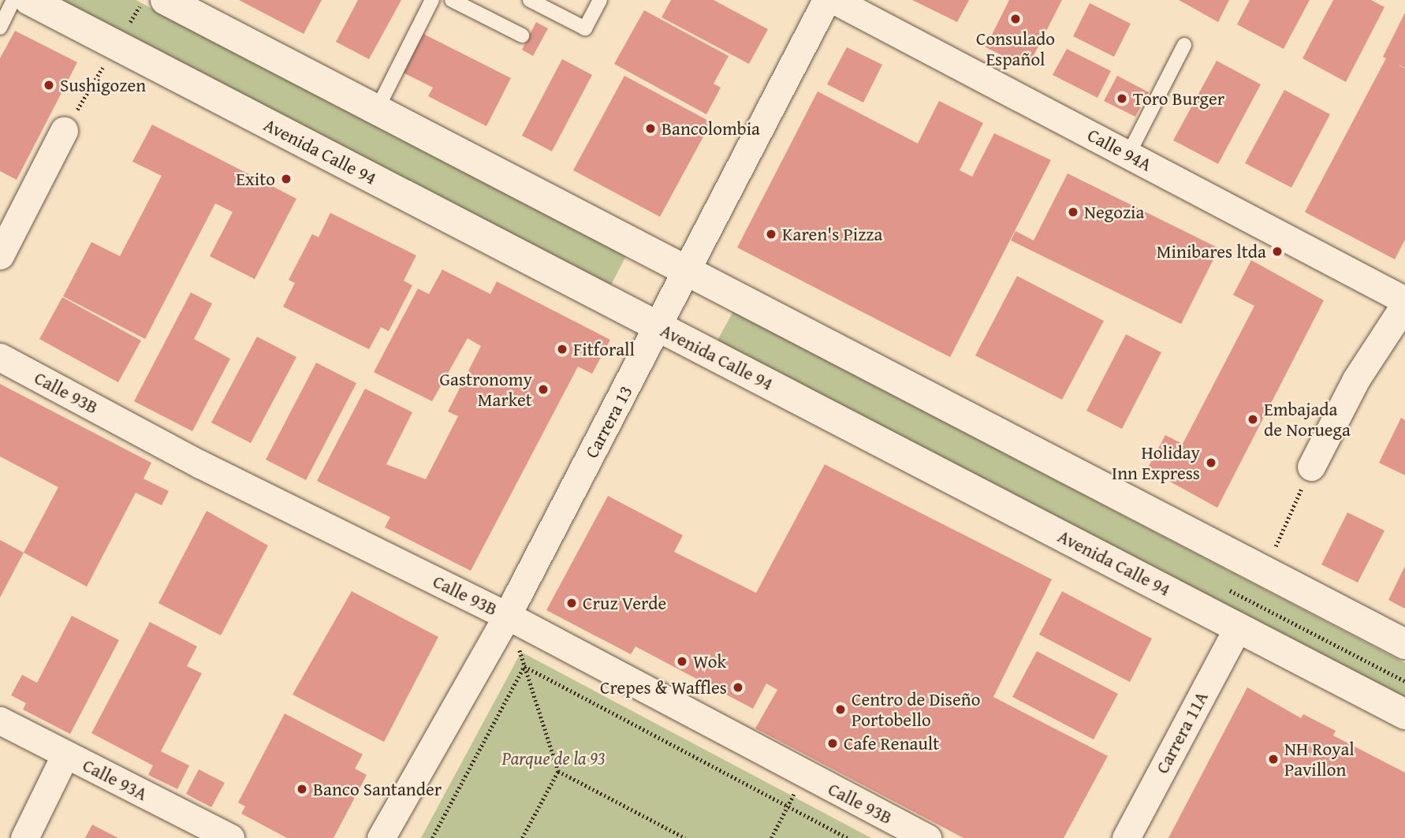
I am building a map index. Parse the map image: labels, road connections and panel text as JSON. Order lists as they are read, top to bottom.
{
  "streets": {
    "main road": ["Avenida Calle 94"],
    "street": [
      "Calle 94A",
      "Calle 93B",
      "Carrera 13",
      "Carrera 11A",
      "Calle 93A"
    ]
  },
  "crossings": [
    ["Avenida Calle 94", "Carrera 13"],
    ["Avenida Calle 94", "Carrera 11A"],
    ["Calle 93B", "Carrera 13"]
  ],
  "parks": ["Parque de la 93"],
  "places": [
    "Consulado Español",
    "Sushigozen",
    "Toro Burger",
    "Bancolombia",
    "Exito",
    "Negozia",
    "Karen's Pizza",
    "Minibares ltda",
    "Fitforall",
    "Gastronomy Market",
    "Embajada de Noruega",
    "Holiday Inn Express",
    "Cruz Verde",
    "Wok",
    "Crepes & Waffles",
    "Centro de Diseño Portobello",
    "Cafe Renault",
    "NH Royal Pavillon",
    "Banco Santander"
  ]
}
